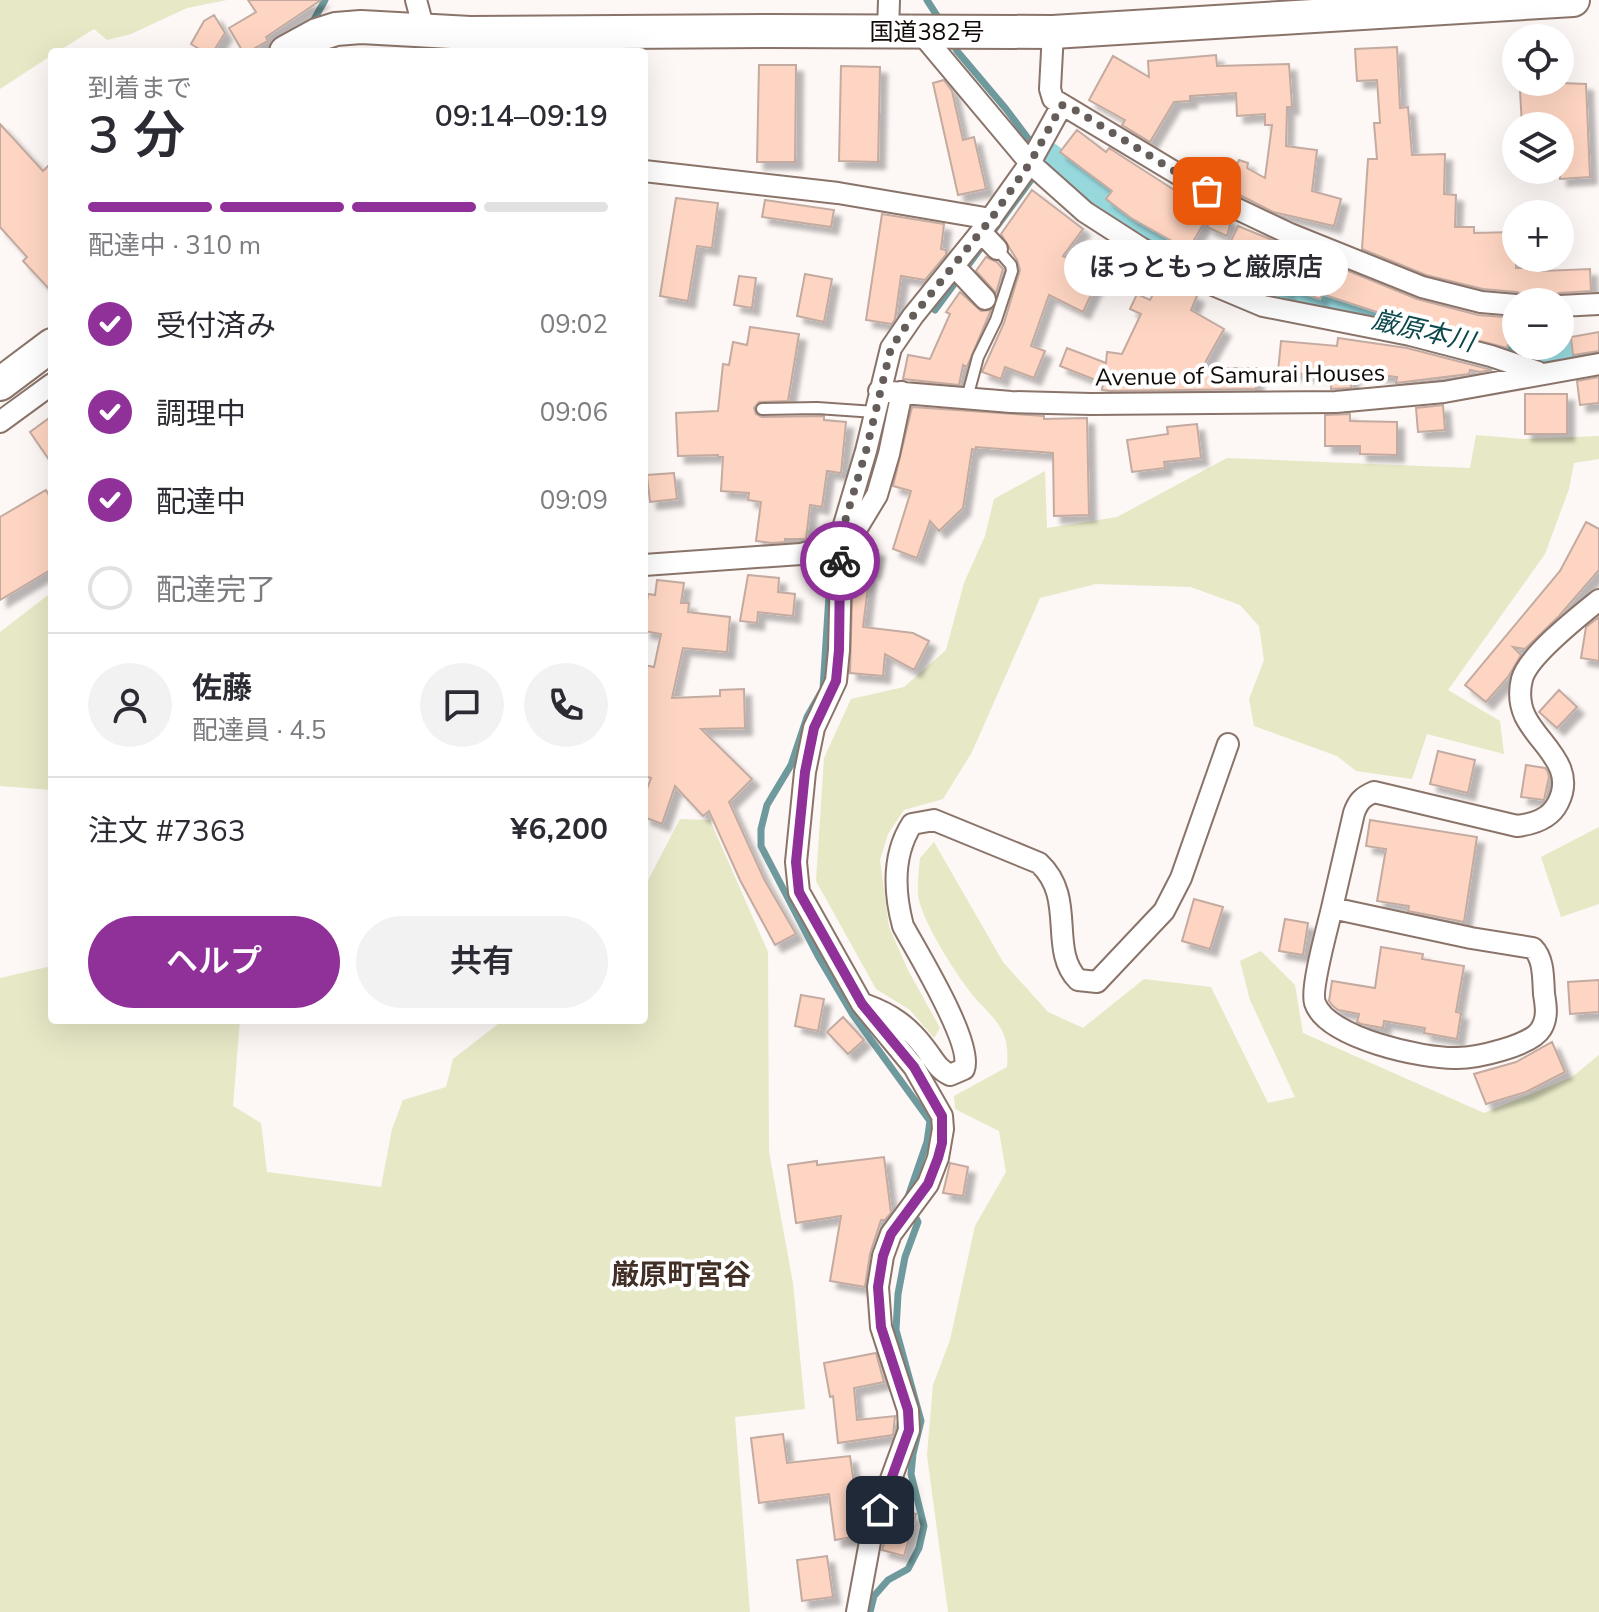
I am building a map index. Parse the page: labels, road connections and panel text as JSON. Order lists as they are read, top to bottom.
{
  "streets": {
    "highway": ["国道382号"],
    "street": ["Avenue of Samurai Houses"]
  },
  "districts": ["厳原町宮谷"],
  "water": ["厳原本川"],
  "places": ["ほっともっと厳原店"],
  "page": {
    "map_buttons": ["+", "−"],
    "heading": ["3 分", "到着まで", "09:14–09:19"],
    "panel": [
      "佐藤",
      "配達員 · 4.5",
      "注文 #7363",
      "¥6,200"
    ],
    "bar": "配達中 · 310 m",
    "bubble": "ほっともっと厳原店",
    "list": [
      ["受付済み", "09:02"],
      ["調理中", "09:06"],
      ["配達中", "09:09"],
      "配達完了"
    ],
    "buttons": ["ヘルプ", "共有"]
  }
}
